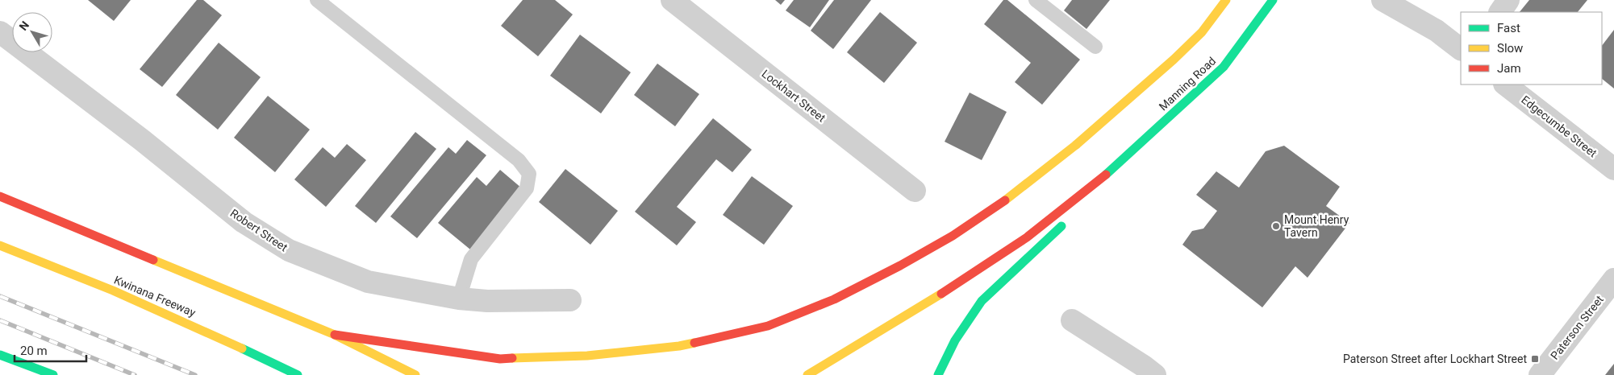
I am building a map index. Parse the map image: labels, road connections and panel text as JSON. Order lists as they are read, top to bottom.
{
  "streets": {
    "main road": ["Manning Road", "Kwinana Freeway"],
    "street": [
      "Lockhart Street",
      "Edgecumbe Street",
      "Robert Street",
      "Paterson Street"
    ]
  },
  "places": {
    "other": ["Mount Henry Tavern"],
    "transit": ["Paterson Street after Lockhart Street"]
  },
  "legend": ["Fast", "Slow", "Jam"],
  "scale_bar": "20 m",
  "north": "top left"
}
